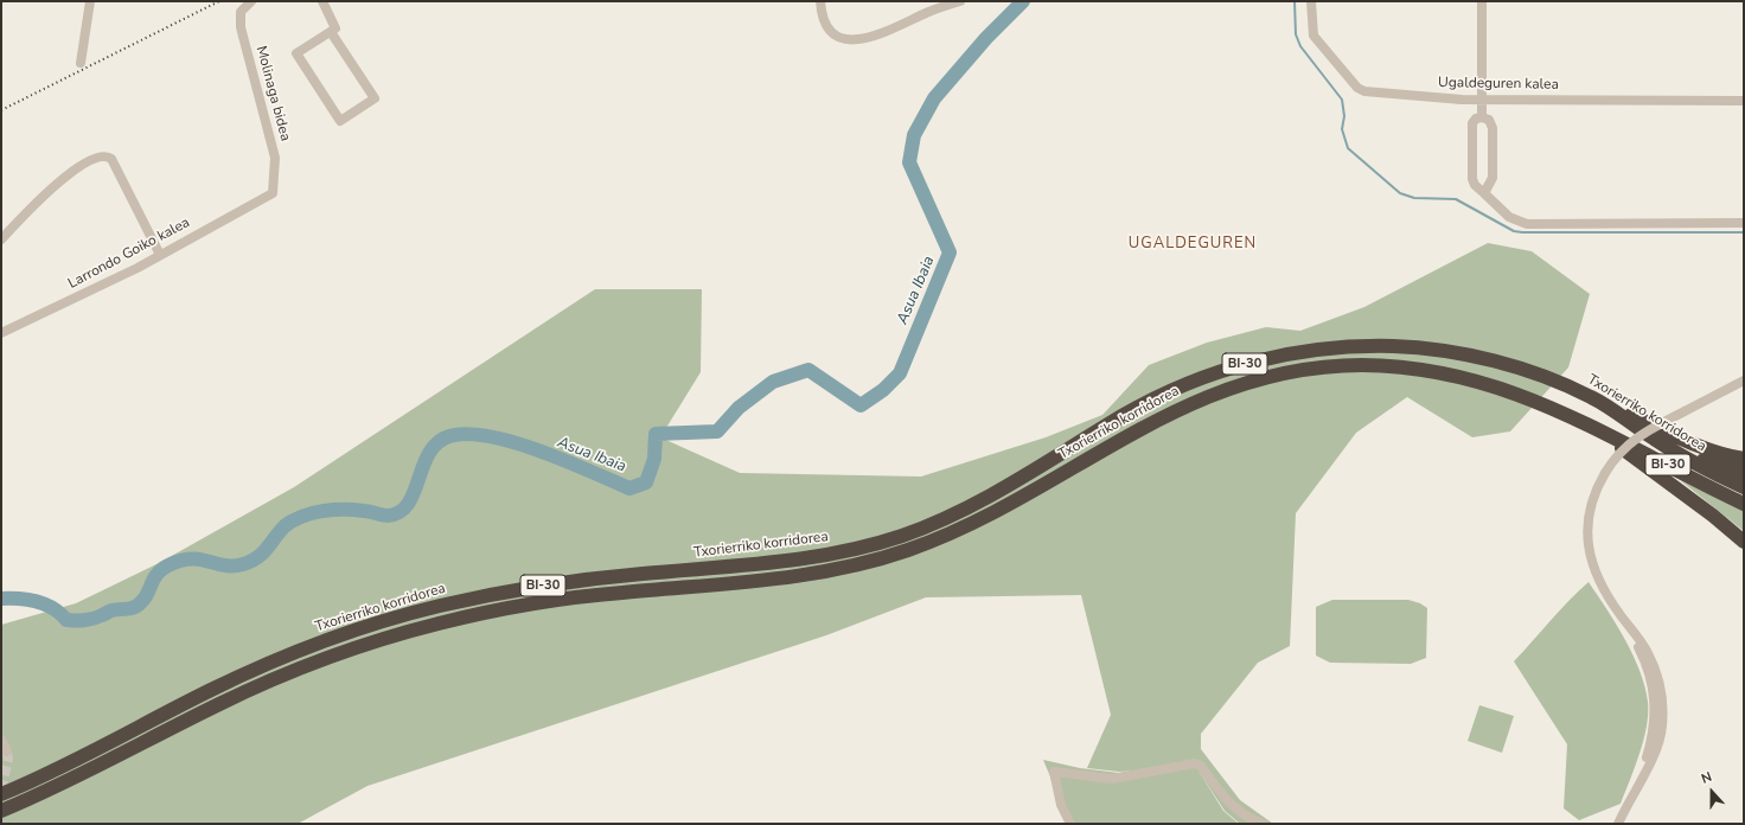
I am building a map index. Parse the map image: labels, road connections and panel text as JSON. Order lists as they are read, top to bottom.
{
  "streets": {
    "highway": ["BI-30", "Txorierriko korridorea"],
    "street": ["Ugaldeguren kalea", "Molinaga bidea", "Larrondo Goiko kalea"]
  },
  "crossings": [
    ["Molinaga bidea", "Larrondo Goiko kalea"]
  ],
  "districts": ["UGALDEGUREN"],
  "water": ["Asua Ibaia"],
  "north": "top"
}
